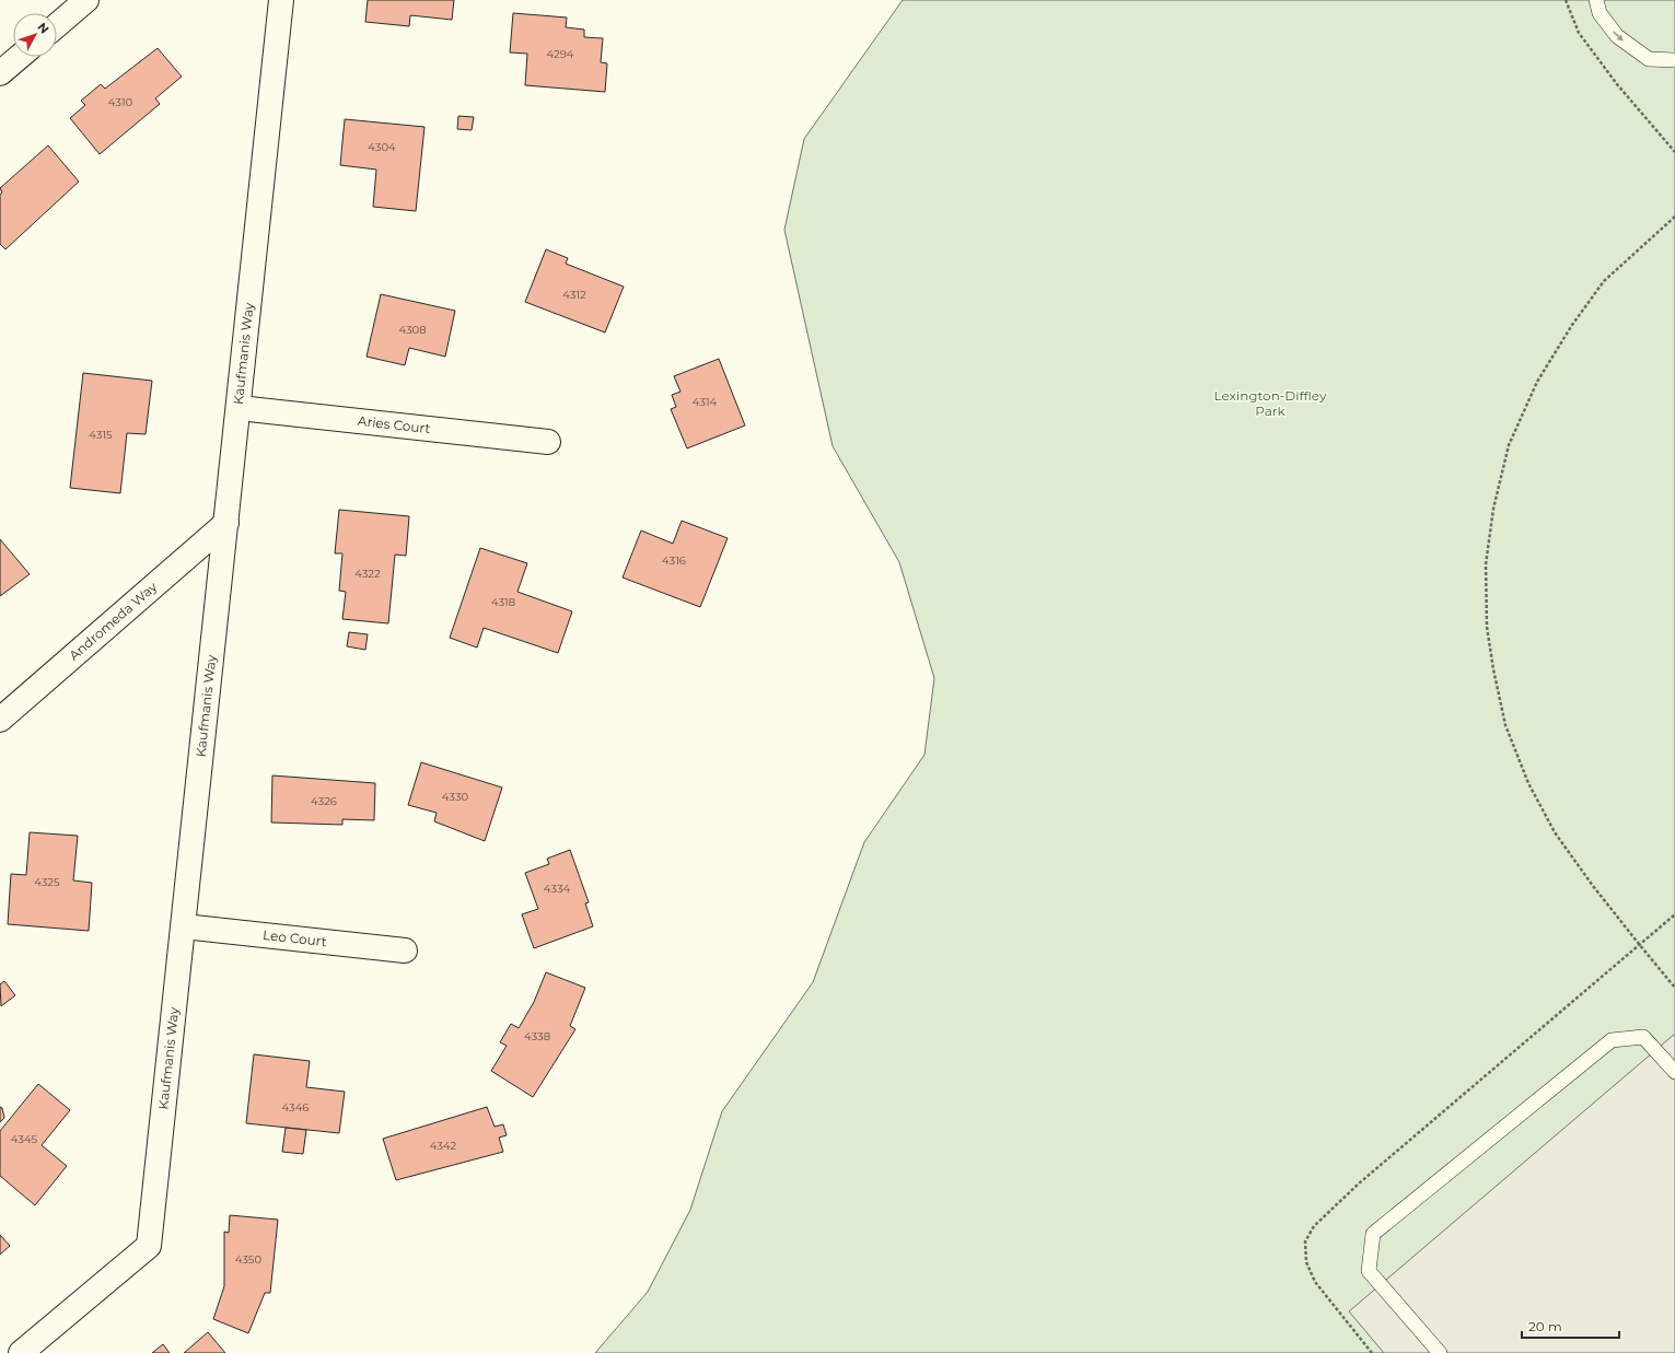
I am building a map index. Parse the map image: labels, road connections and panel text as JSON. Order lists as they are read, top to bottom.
{
  "streets": {
    "street": [
      "Kaufmanis Way",
      "Aries Court",
      "Andromeda Way",
      "Leo Court"
    ]
  },
  "crossings": [
    ["Kaufmanis Way", "Aries Court"],
    ["Kaufmanis Way", "Andromeda Way"],
    ["Kaufmanis Way", "Leo Court"]
  ],
  "parks": ["Lexington-Diffley Park"],
  "house_numbers": [
    "4294",
    "4310",
    "4304",
    "4312",
    "4308",
    "4314",
    "4315",
    "4316",
    "4322",
    "4318",
    "4330",
    "4326",
    "4325",
    "4334",
    "4338",
    "4346",
    "4345",
    "4342",
    "4350"
  ],
  "scale_bar": "20 m",
  "north": "top right"
}
